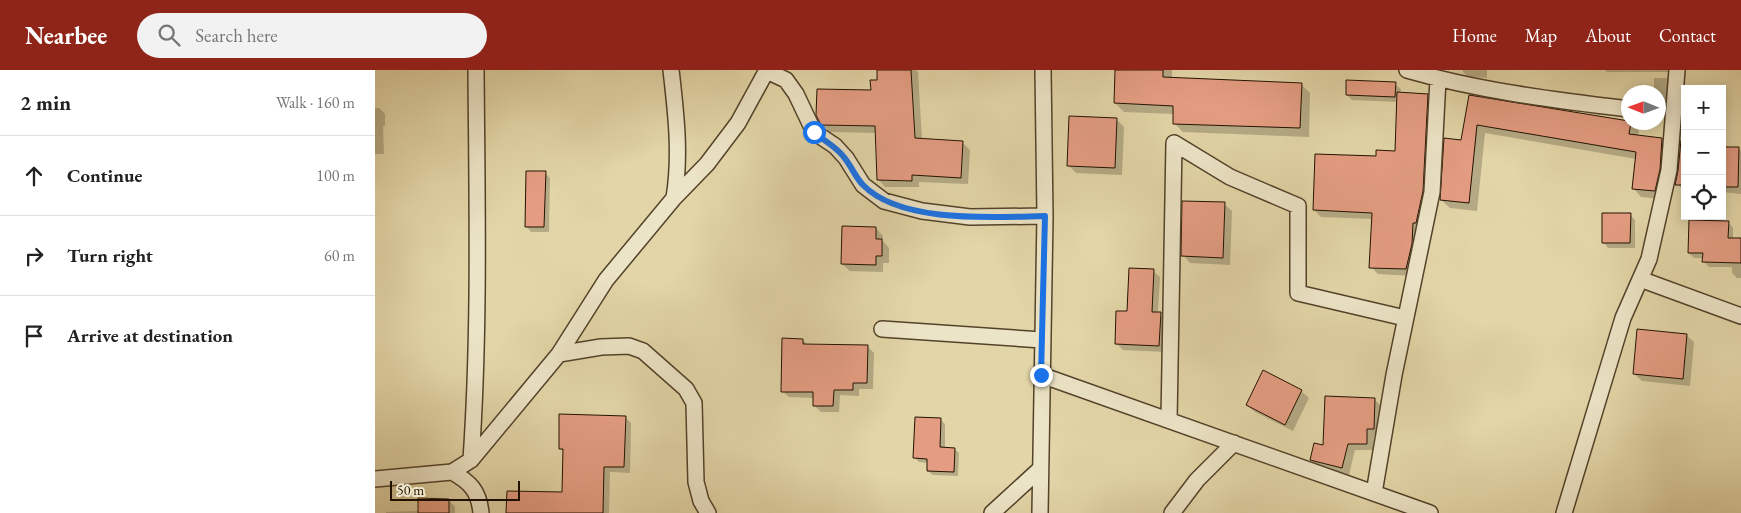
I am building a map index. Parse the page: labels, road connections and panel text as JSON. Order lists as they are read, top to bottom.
{
  "scale_bar": "50 m",
  "north": "left",
  "page": {
    "header": "Nearbee",
    "search": "Search here",
    "nav": [
      "Home",
      "Map",
      "About",
      "Contact"
    ],
    "heading": ["2 min", "Walk · 160 m"],
    "map_buttons": ["+", "−"],
    "list": [
      ["Continue", "100 m"],
      ["Turn right", "60 m"],
      "Arrive at destination"
    ],
    "scale": "50 m"
  }
}
